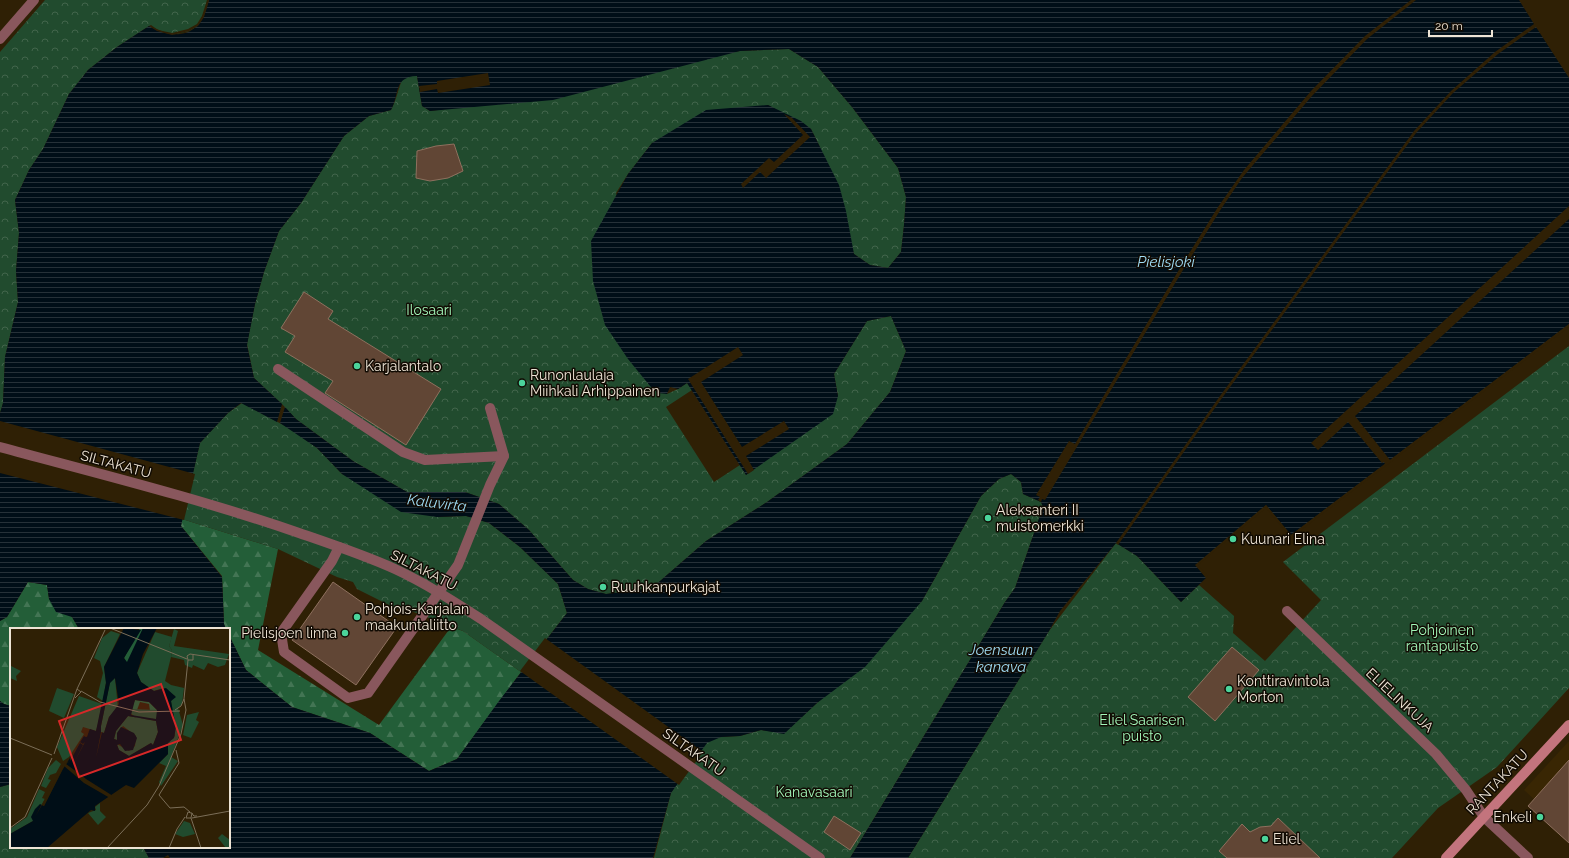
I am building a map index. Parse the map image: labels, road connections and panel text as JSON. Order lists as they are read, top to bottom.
{
  "streets": {
    "main road": ["RANTAKATU"],
    "street": ["SILTAKATU", "ELIELINKUJA"]
  },
  "crossings": [
    ["ELIELINKUJA", "RANTAKATU"]
  ],
  "water": ["Pielisjoki", "Kaluvirta", "Joensuun kanava"],
  "parks": [
    "Ilosaari",
    "Pohjoinen rantapuisto",
    "Eliel Saarisen puisto",
    "Kanavasaari"
  ],
  "places": [
    "Karjalantalo",
    "Runonlaulaja Miihkali Arhippainen",
    "Aleksanteri II muistomerkki",
    "Kuunari Elina",
    "Ruuhkanpurkajat",
    "Pohjois-Karjalan maakuntaliitto",
    "Pielisjoen linna",
    "Konttiravintola Morton",
    "Enkeli",
    "Eliel"
  ],
  "scale_bar": "20 m"
}
